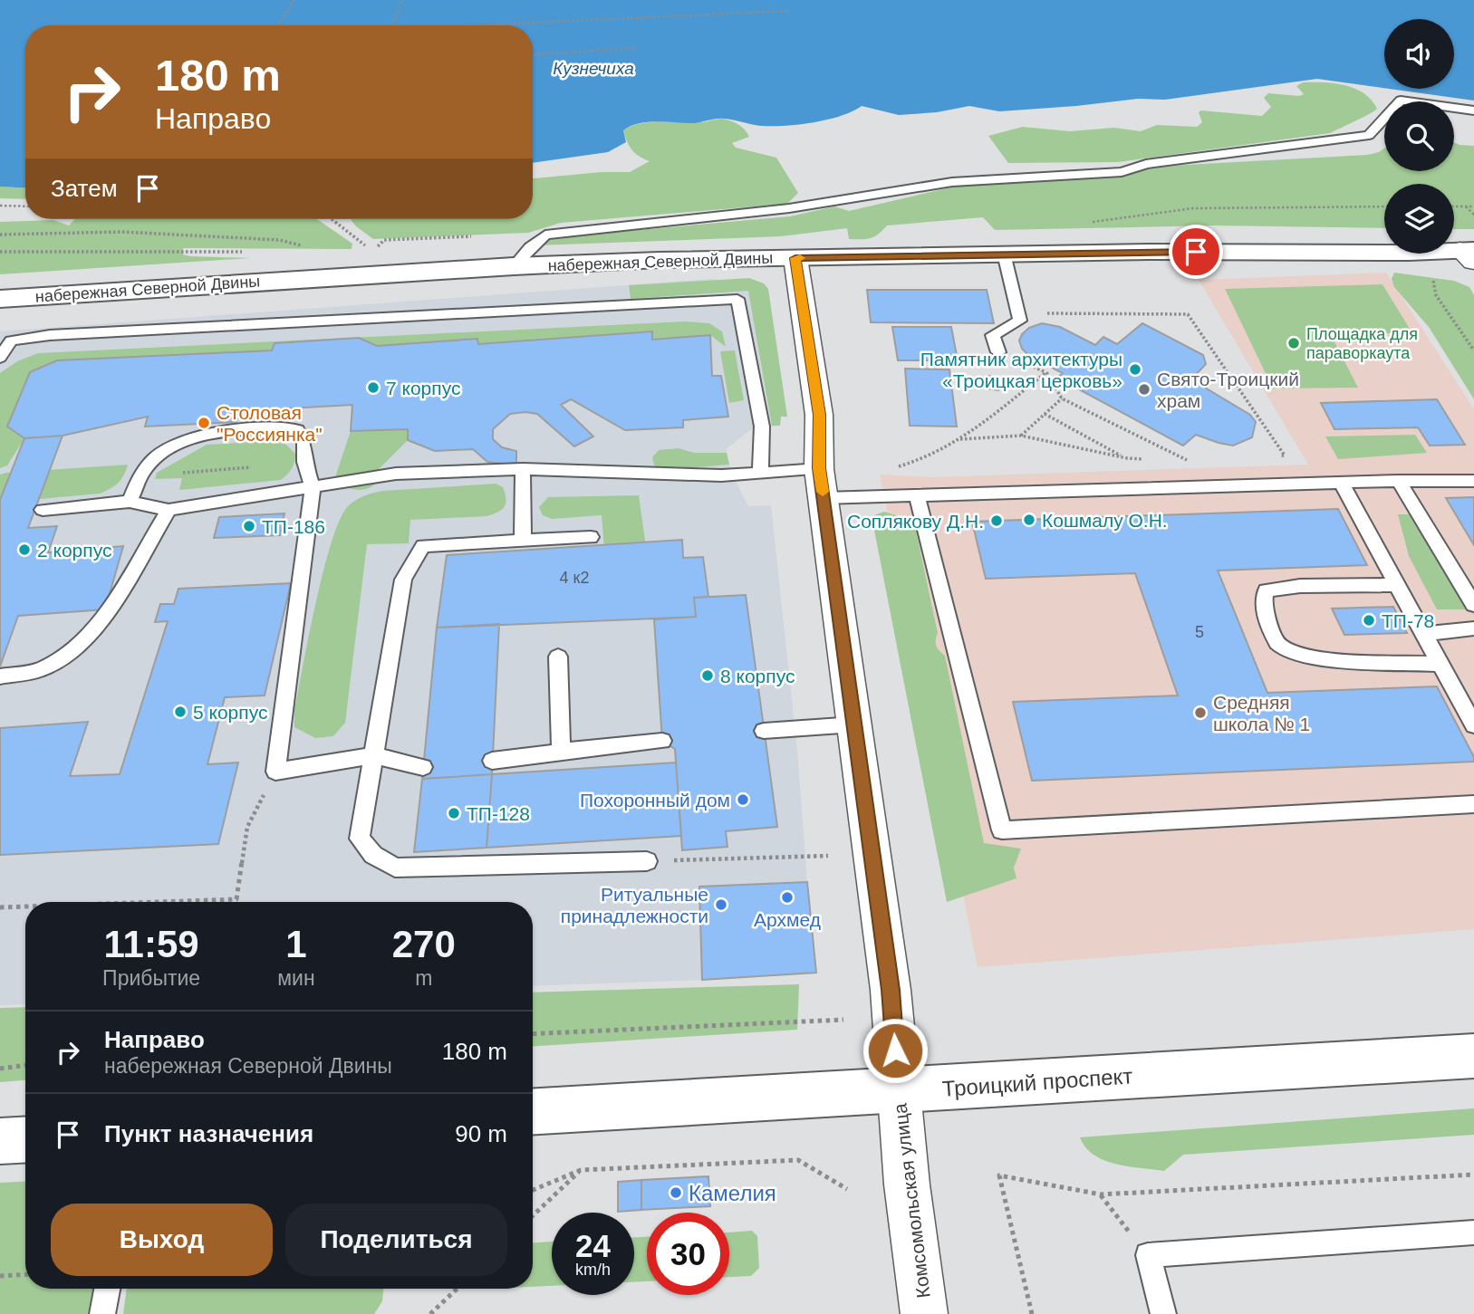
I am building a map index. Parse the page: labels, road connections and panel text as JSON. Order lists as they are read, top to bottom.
{
  "streets": {
    "street": ["набережная Северной Двины", "Троицкий проспект", "Комсомольская улица"]
  },
  "crossings": [
    ["набережная Северной Двины", "Комсомольская улица"],
    ["Троицкий проспект", "Комсомольская улица"]
  ],
  "water": ["Кузнечиха"],
  "places": [
    "Площадка для параворкаута",
    "Памятник архитектуры «Троицкая церковь»",
    "7 корпус",
    "Свято-Троицкий храм",
    "Столовая \"Россиянка\"",
    "Кошмалу О.Н.",
    "Соплякову Д.Н.",
    "ТП-186",
    "2 корпус",
    "ТП-78",
    "8 корпус",
    "5 корпус",
    "Средняя школа № 1",
    "Похоронный дом",
    "ТП-128",
    "Архмед",
    "Ритуальные принадлежности",
    "Камелия"
  ],
  "house_numbers": ["4 к2", "5"],
  "page": {
    "turn": ["180 m", "Направо"],
    "then": "Затем",
    "eta": [
      "11:59",
      "Прибытие",
      "1",
      "мин",
      "270",
      "m"
    ],
    "list": [
      {
        "name": "Направо",
        "note": "набережная Северной Двины",
        "value": "180 m"
      },
      {
        "name": "Пункт назначения",
        "value": "90 m"
      }
    ],
    "buttons": ["Выход", "Поделиться"],
    "speed": "24 km/h",
    "limit": "30"
  }
}
